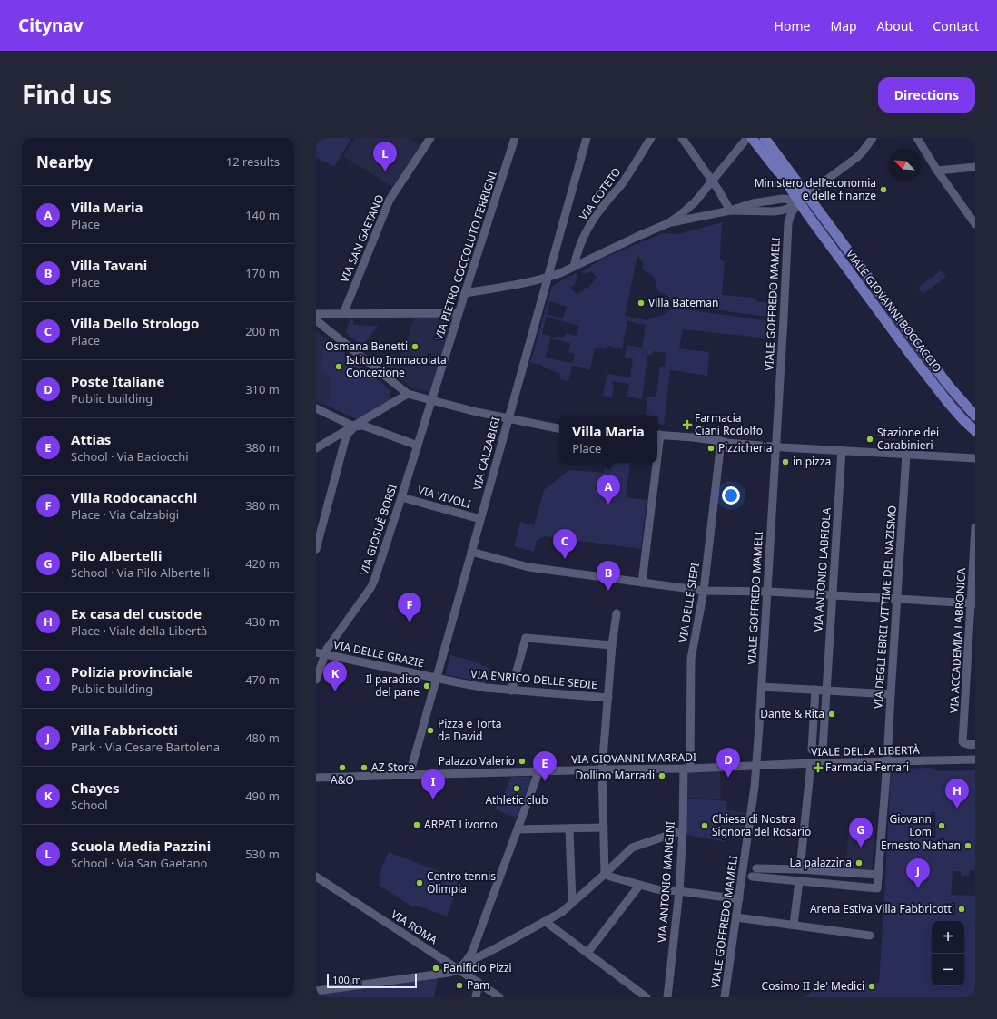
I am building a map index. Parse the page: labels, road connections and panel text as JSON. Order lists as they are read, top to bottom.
{
  "streets": {
    "main road": ["VIALE GIOVANNI BOCCACCIO"],
    "street": [
      "VIA COTETO",
      "VIA SAN GAETANO",
      "VIA PIETRO COCCOLUTO FERRIGNI",
      "VIALE GOFFREDO MAMELI",
      "VIA CALZABIGI",
      "VIA VIVOLI",
      "VIA GIOSUÈ BORSI",
      "VIA ANTONIO LABRIOLA",
      "VIA DELLE SIEPI",
      "VIA DEGLI EBREI VITTIME DEL NAZISMO",
      "VIA ACCADEMIA LABRONICA",
      "VIA DELLE GRAZIE",
      "VIA ENRICO DELLE SEDIE",
      "VIALE DELLA LIBERTÀ",
      "VIA GIOVANNI MARRADI",
      "VIA ANTONIO MANGINI",
      "VIA ROMA"
    ]
  },
  "crossings": [
    ["VIA PIETRO COCCOLUTO FERRIGNI", "VIA GIOSUÈ BORSI"],
    ["VIALE GOFFREDO MAMELI", "VIALE GIOVANNI BOCCACCIO"],
    ["VIALE GOFFREDO MAMELI", "VIALE DELLA LIBERTÀ"],
    ["VIALE GOFFREDO MAMELI", "VIA GIOVANNI MARRADI"],
    ["VIA CALZABIGI", "VIA VIVOLI"],
    ["VIA CALZABIGI", "VIA DELLE GRAZIE"],
    ["VIA CALZABIGI", "VIA ENRICO DELLE SEDIE"],
    ["VIA CALZABIGI", "VIA GIOVANNI MARRADI"],
    ["VIA VIVOLI", "VIA GIOSUÈ BORSI"],
    ["VIA GIOSUÈ BORSI", "VIA DELLE GRAZIE"],
    ["VIA DELLE SIEPI", "VIA GIOVANNI MARRADI"],
    ["VIA DELLE SIEPI", "VIA ANTONIO MANGINI"],
    ["VIA DEGLI EBREI VITTIME DEL NAZISMO", "VIALE DELLA LIBERTÀ"],
    ["VIA DELLE GRAZIE", "VIA ENRICO DELLE SEDIE"],
    ["VIALE DELLA LIBERTÀ", "VIA GIOVANNI MARRADI"],
    ["VIA GIOVANNI MARRADI", "VIA ANTONIO MANGINI"]
  ],
  "places": {
    "other": [
      "Ministero dell'economia e delle finanze",
      "Villa Bateman",
      "Osmana Benetti",
      "Istituto Immacolata Concezione",
      "Stazione dei Carabinieri",
      "Pizzicheria",
      "in pizza",
      "Il paradiso del pane",
      "Dante & Rita",
      "Pizza e Torta da David",
      "Palazzo Valerio",
      "A&O",
      "AZ Store",
      "Dollino Marradi",
      "Athletic club",
      "ARPAT Livorno",
      "Chiesa di Nostra Signora del Rosario",
      "Giovanni Lomi",
      "Ernesto Nathan",
      "La palazzina",
      "Centro tennis Olimpia",
      "Arena Estiva Villa Fabbricotti",
      "Panificio Pizzi",
      "Pam",
      "Cosimo II de' Medici"
    ],
    "health": ["Farmacia Ciani Rodolfo", "Farmacia Ferrari"]
  },
  "scale_bar": "100 m",
  "north": "top left",
  "page": {
    "header": "Citynav",
    "nav": [
      "Home",
      "Map",
      "About",
      "Contact"
    ],
    "title": "Find us",
    "buttons": "Directions",
    "heading": ["Nearby", "12 results"],
    "pins": [
      "L",
      "A",
      "C",
      "B",
      "F",
      "K",
      "D",
      "E",
      "I",
      "H",
      "G",
      "J"
    ],
    "list": [
      {
        "mark": "A",
        "name": "Villa Maria",
        "note": "Place",
        "value": "140 m"
      },
      {
        "mark": "B",
        "name": "Villa Tavani",
        "note": "Place",
        "value": "170 m"
      },
      {
        "mark": "C",
        "name": "Villa Dello Strologo",
        "note": "Place",
        "value": "200 m"
      },
      {
        "mark": "D",
        "name": "Poste Italiane",
        "note": "Public building",
        "value": "310 m"
      },
      {
        "mark": "E",
        "name": "Attias",
        "note": "School · Via Baciocchi",
        "value": "380 m"
      },
      {
        "mark": "F",
        "name": "Villa Rodocanacchi",
        "note": "Place · Via Calzabigi",
        "value": "380 m"
      },
      {
        "mark": "G",
        "name": "Pilo Albertelli",
        "note": "School · Via Pilo Albertelli",
        "value": "420 m"
      },
      {
        "mark": "H",
        "name": "Ex casa del custode",
        "note": "Place · Viale della Libertà",
        "value": "430 m"
      },
      {
        "mark": "I",
        "name": "Polizia provinciale",
        "note": "Public building",
        "value": "470 m"
      },
      {
        "mark": "J",
        "name": "Villa Fabbricotti",
        "note": "Park · Via Cesare Bartolena",
        "value": "480 m"
      },
      {
        "mark": "K",
        "name": "Chayes",
        "note": "School",
        "value": "490 m"
      },
      {
        "mark": "L",
        "name": "Scuola Media Pazzini",
        "note": "School · Via San Gaetano",
        "value": "530 m"
      }
    ],
    "popup": ["Villa Maria", "Place"],
    "map_buttons": ["+", "−"],
    "scale": "100 m"
  }
}
